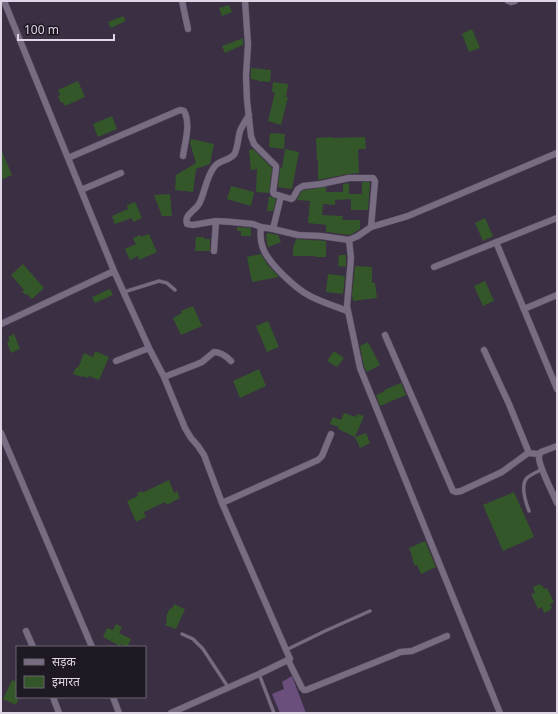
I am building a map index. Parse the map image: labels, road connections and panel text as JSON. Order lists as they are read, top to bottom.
{
  "legend": ["सड़क", "इमारत"],
  "scale_bar": "100 m"
}
